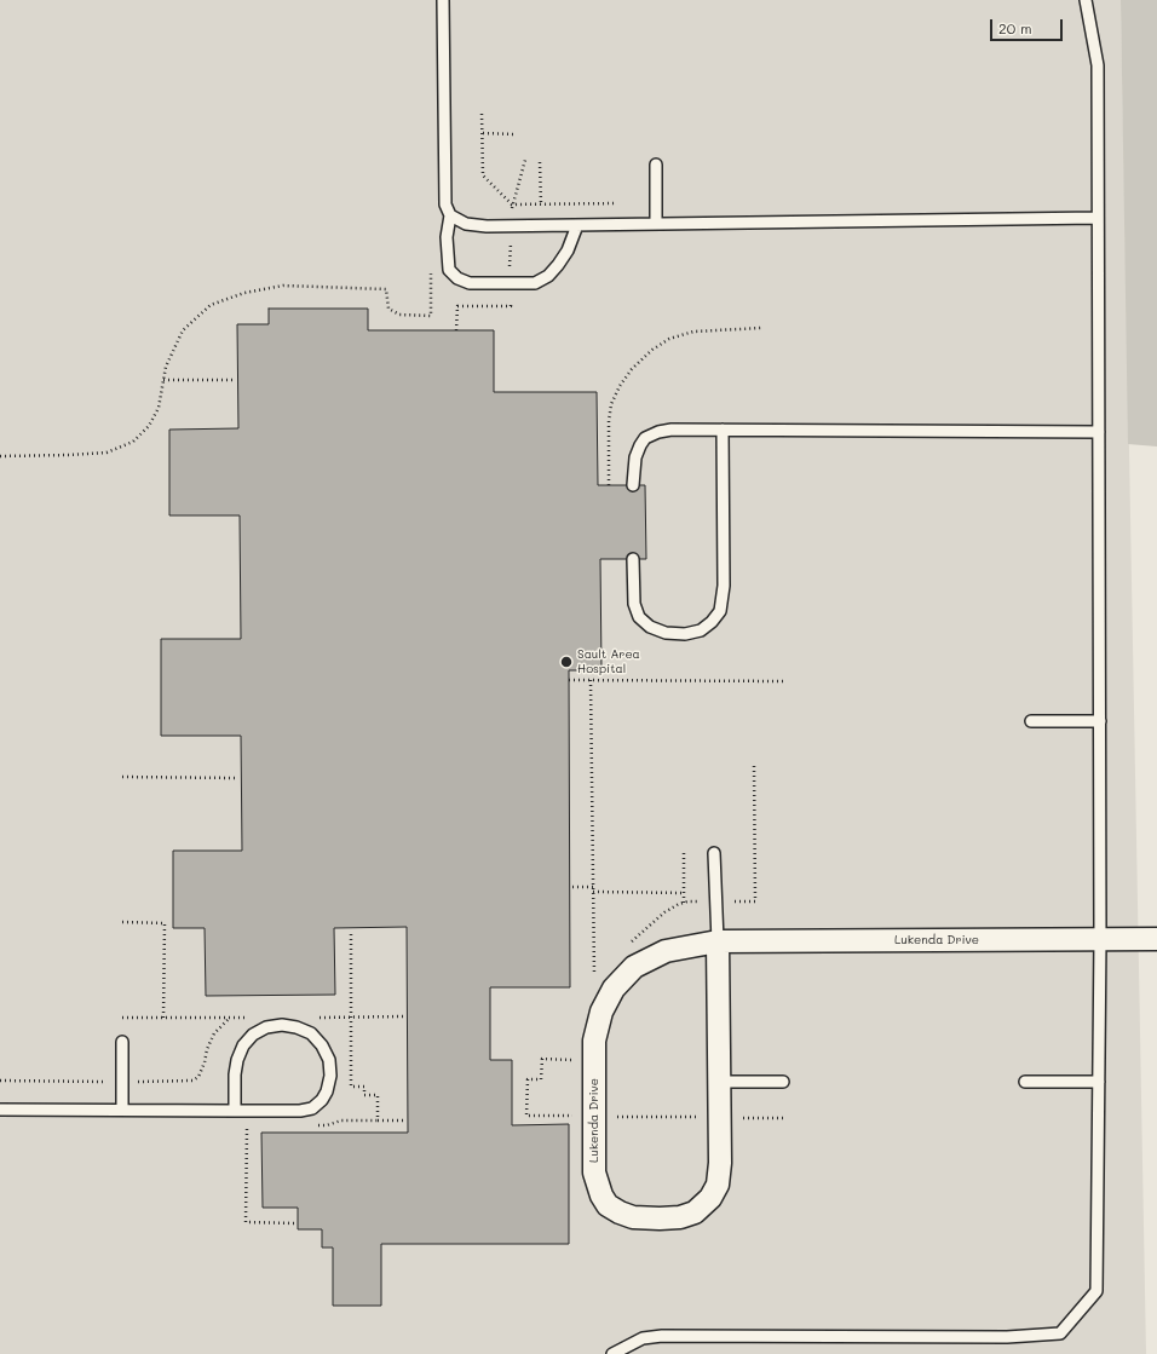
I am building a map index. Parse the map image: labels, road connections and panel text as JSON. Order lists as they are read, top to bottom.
{
  "streets": {
    "street": ["Lukenda Drive"]
  },
  "places": ["Sault Area Hospital"],
  "scale_bar": "20 m"
}
